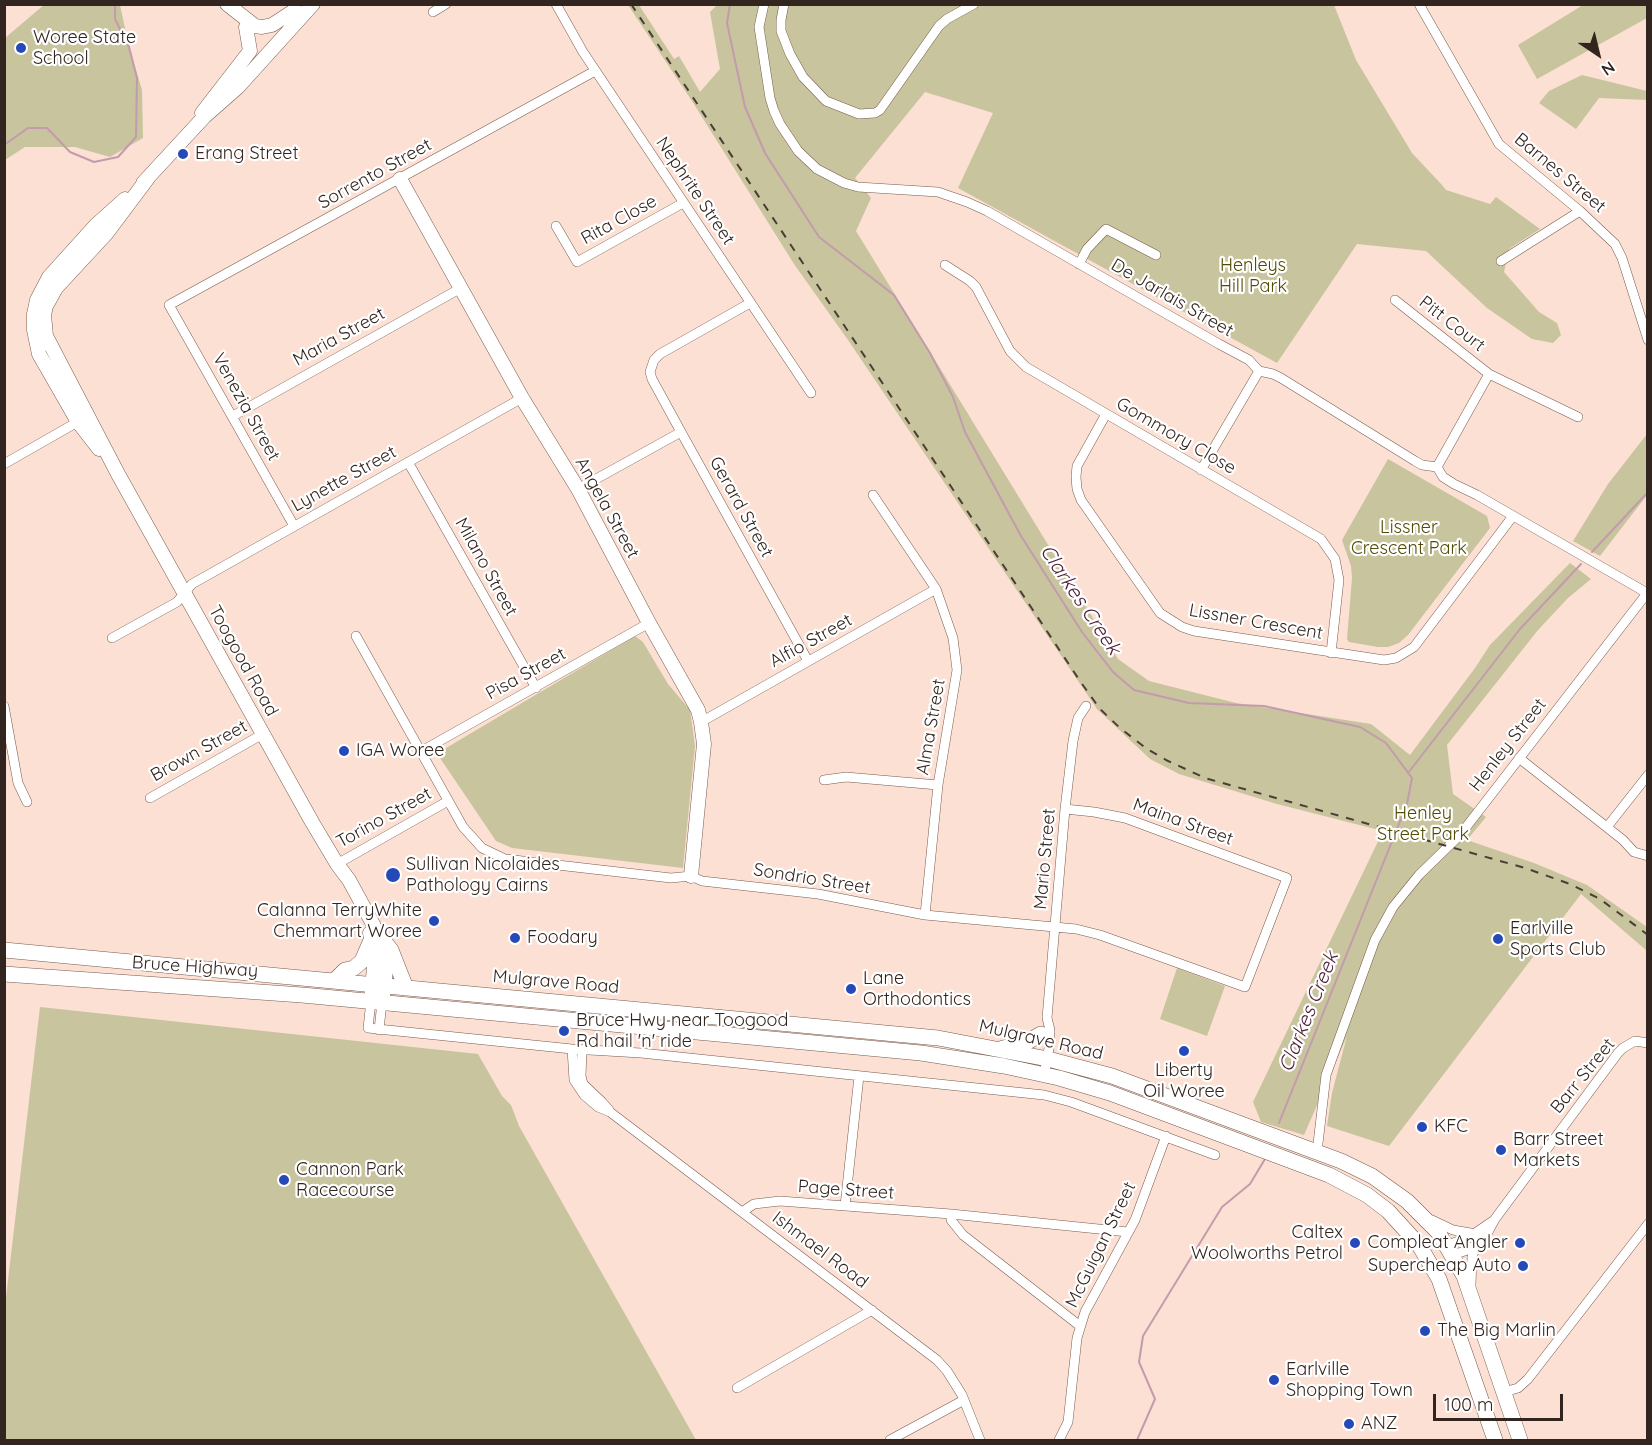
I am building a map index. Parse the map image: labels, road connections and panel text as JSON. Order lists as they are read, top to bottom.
{
  "streets": {
    "main road": ["Bruce Highway", "Mulgrave Road"],
    "street": [
      "Barnes Street",
      "Sorrento Street",
      "Nephrite Street",
      "Rita Close",
      "De Jarlais Street",
      "Pitt Court",
      "Maria Street",
      "Venezia Street",
      "Gommory Close",
      "Lynette Street",
      "Gerard Street",
      "Angela Street",
      "Milano Street",
      "Lissner Crescent",
      "Alfio Street",
      "Toogood Road",
      "Pisa Street",
      "Alma Street",
      "Henley Street",
      "Brown Street",
      "Torino Street",
      "Maina Street",
      "Mario Street",
      "Sondrio Street",
      "Barr Street",
      "Page Street",
      "McGuigan Street",
      "Ishmael Road"
    ]
  },
  "crossings": [
    ["Sorrento Street", "Nephrite Street"],
    ["Sorrento Street", "Venezia Street"],
    ["Sorrento Street", "Angela Street"],
    ["Nephrite Street", "Rita Close"],
    ["Nephrite Street", "Gerard Street"],
    ["De Jarlais Street", "Pitt Court"],
    ["De Jarlais Street", "Lissner Crescent"],
    ["De Jarlais Street", "Henley Street"],
    ["Maria Street", "Venezia Street"],
    ["Maria Street", "Angela Street"],
    ["Venezia Street", "Lynette Street"],
    ["Gommory Close", "Lissner Crescent"],
    ["Lynette Street", "Angela Street"],
    ["Lynette Street", "Milano Street"],
    ["Lynette Street", "Toogood Road"],
    ["Gerard Street", "Alfio Street"],
    ["Angela Street", "Alfio Street"],
    ["Angela Street", "Pisa Street"],
    ["Angela Street", "Sondrio Street"],
    ["Milano Street", "Pisa Street"],
    ["Alfio Street", "Alma Street"],
    ["Toogood Road", "Brown Street"],
    ["Toogood Road", "Torino Street"],
    ["Toogood Road", "Bruce Highway"],
    ["Toogood Road", "Mulgrave Road"],
    ["Pisa Street", "Sondrio Street"],
    ["Alma Street", "Sondrio Street"],
    ["Henley Street", "Mulgrave Road"],
    ["Torino Street", "Sondrio Street"],
    ["Maina Street", "Mario Street"],
    ["Maina Street", "Sondrio Street"],
    ["Mario Street", "Sondrio Street"],
    ["Mario Street", "Mulgrave Road"],
    ["Bruce Highway", "Mulgrave Road"],
    ["Mulgrave Road", "Barr Street"],
    ["Page Street", "McGuigan Street"],
    ["Page Street", "Ishmael Road"]
  ],
  "water": ["Clarkes Creek"],
  "parks": ["Henleys Hill Park", "Lissner Crescent Park", "Henley Street Park"],
  "places": [
    "Woree State School",
    "Erang Street",
    "IGA Woree",
    "Sullivan Nicolaides Pathology Cairns",
    "Calanna TerryWhite Chemmart Woree",
    "Foodary",
    "Earlville Sports Club",
    "Lane Orthodontics",
    "Bruce Hwy near Toogood Rd hail 'n' ride",
    "Liberty Oil Woree",
    "KFC",
    "Barr Street Markets",
    "Cannon Park Racecourse",
    "Caltex Woolworths Petrol",
    "Compleat Angler",
    "Supercheap Auto",
    "The Big Marlin",
    "Earlville Shopping Town",
    "ANZ"
  ],
  "scale_bar": "100 m",
  "north": "bottom right"
}
